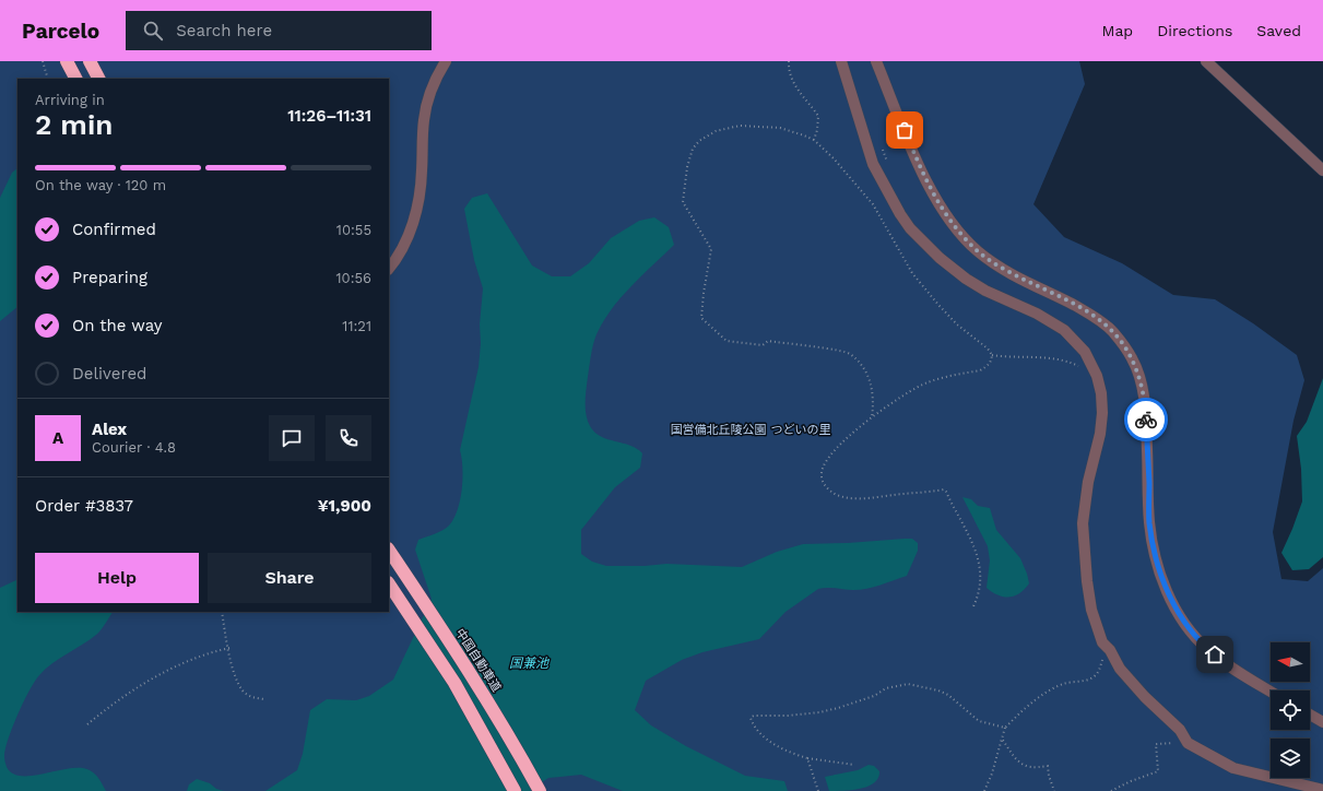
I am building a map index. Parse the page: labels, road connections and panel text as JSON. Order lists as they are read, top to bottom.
{
  "streets": {
    "highway": ["中国自動車道"]
  },
  "water": ["国兼池"],
  "parks": ["国営備北丘陵公園 つどいの里"],
  "north": "left",
  "page": {
    "header": "Parcelo",
    "search": "Search here",
    "nav": ["Map", "Directions", "Saved"],
    "heading": ["2 min", "Arriving in", "11:26–11:31"],
    "panel": [
      "Alex",
      "Courier · 4.8",
      "Order #3837",
      "¥1,900"
    ],
    "bar": "On the way · 120 m",
    "list": [
      ["Confirmed", "10:55"],
      ["Preparing", "10:56"],
      ["On the way", "11:21"],
      "Delivered"
    ],
    "round": "A",
    "buttons": ["Help", "Share"]
  }
}
